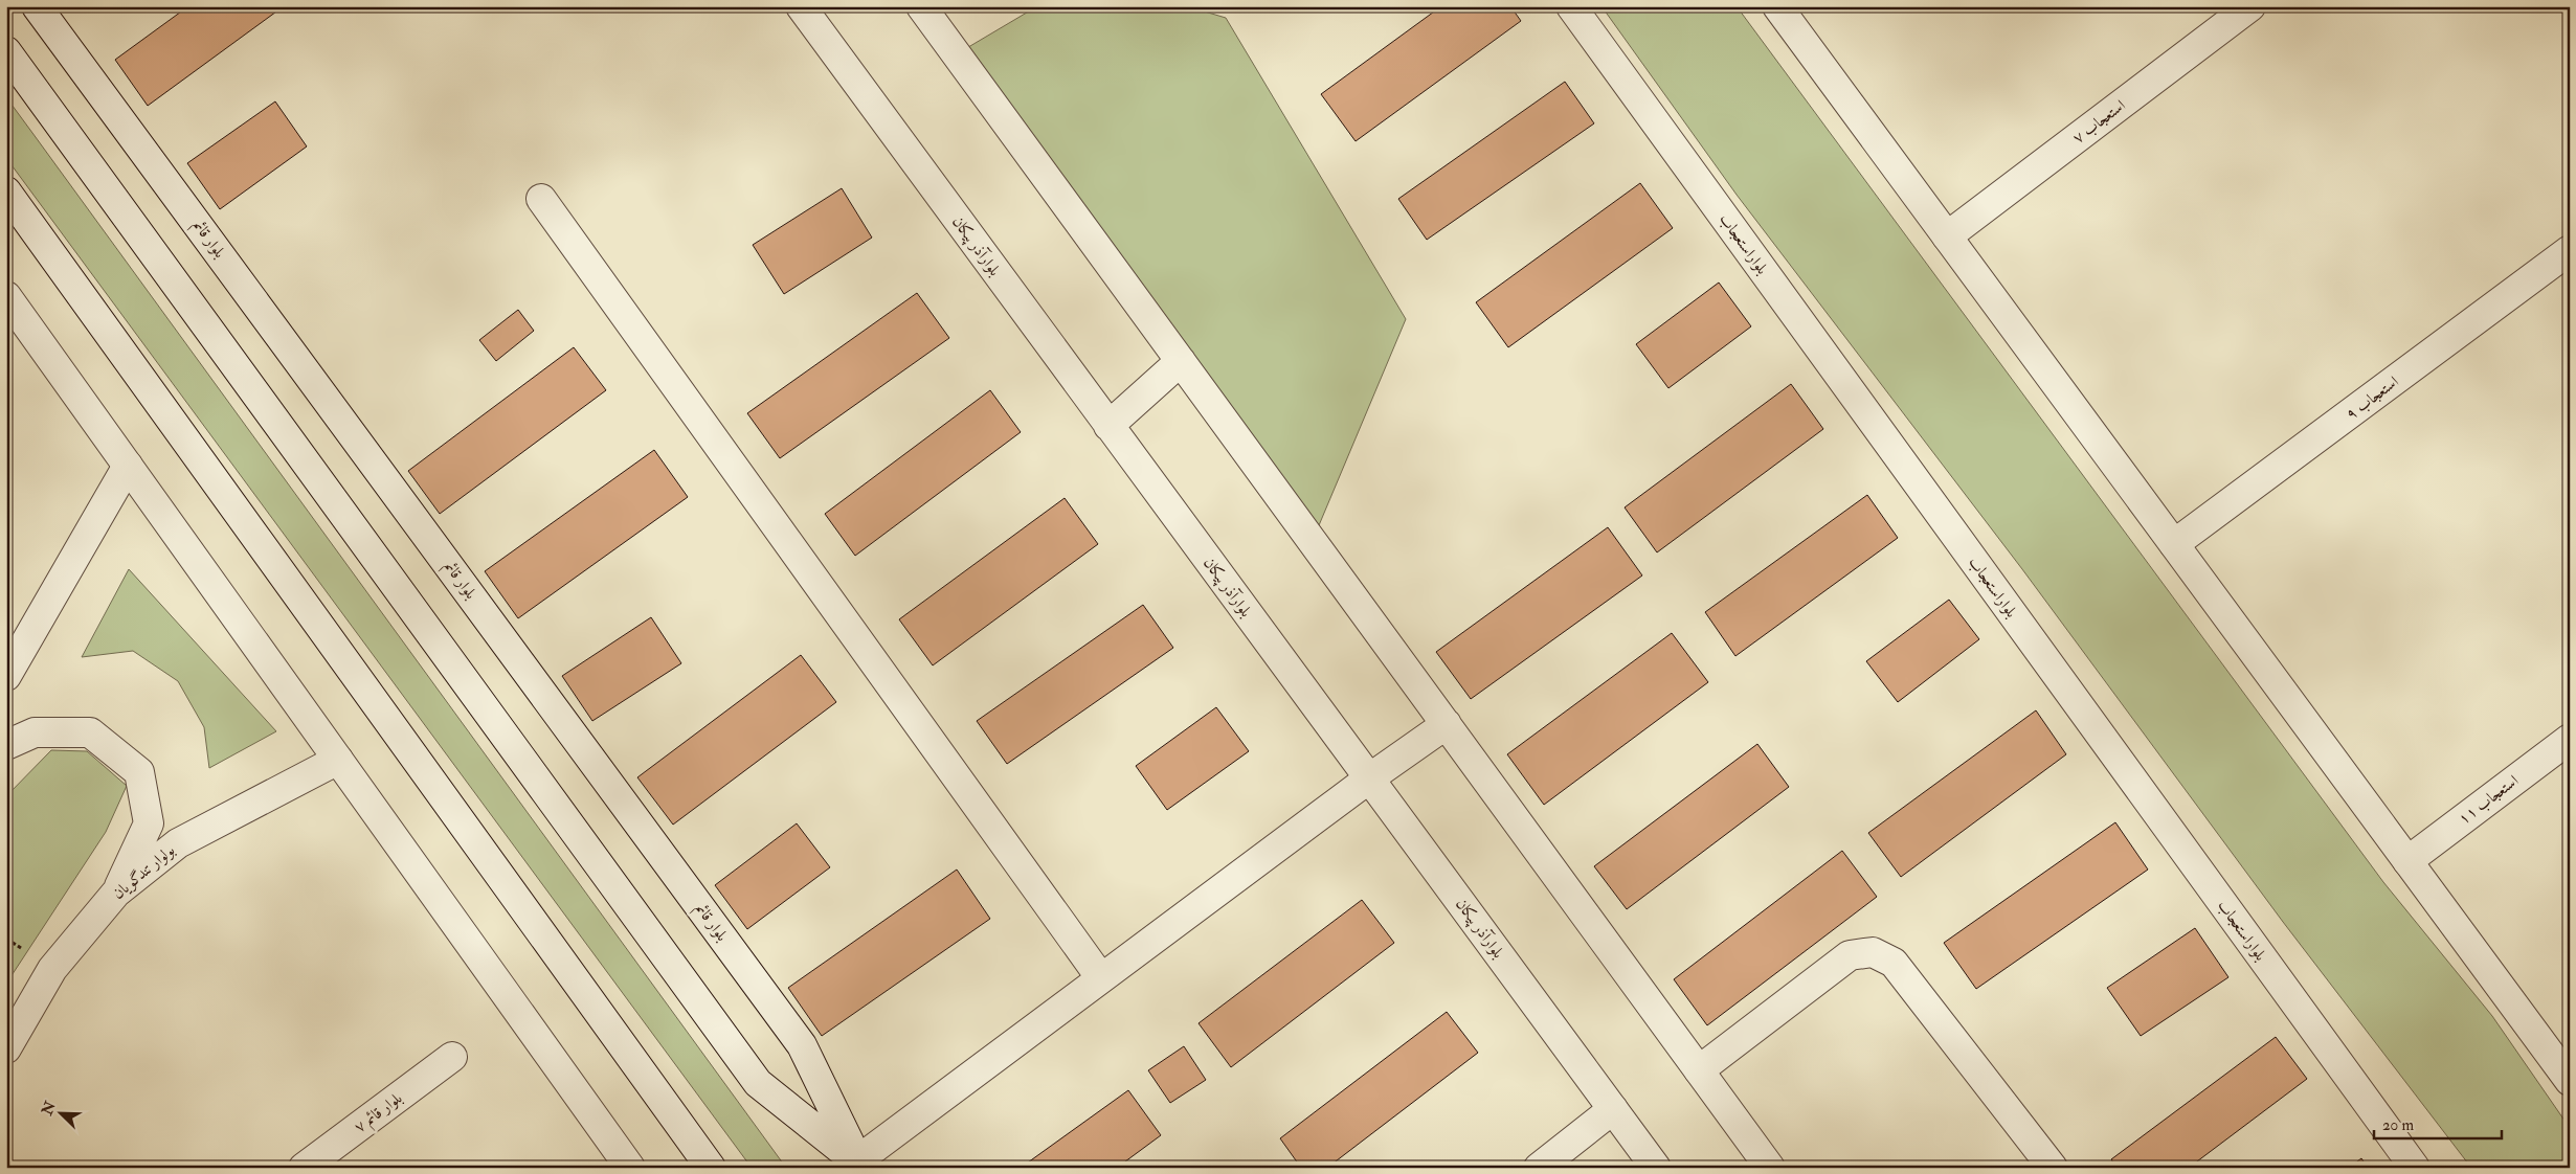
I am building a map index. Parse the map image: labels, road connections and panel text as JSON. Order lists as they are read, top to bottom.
{
  "streets": {
    "street": [
      "استعجاب ۷",
      "بلوار قائم",
      "بلواراستعجاب",
      "بلوارآذر پیکان",
      "استعجاب ۹",
      "استعجاب ۱۱",
      "بولوار تندگویان",
      "بلوار قائم ۷"
    ]
  },
  "scale_bar": "20 m",
  "north": "top left"
}
